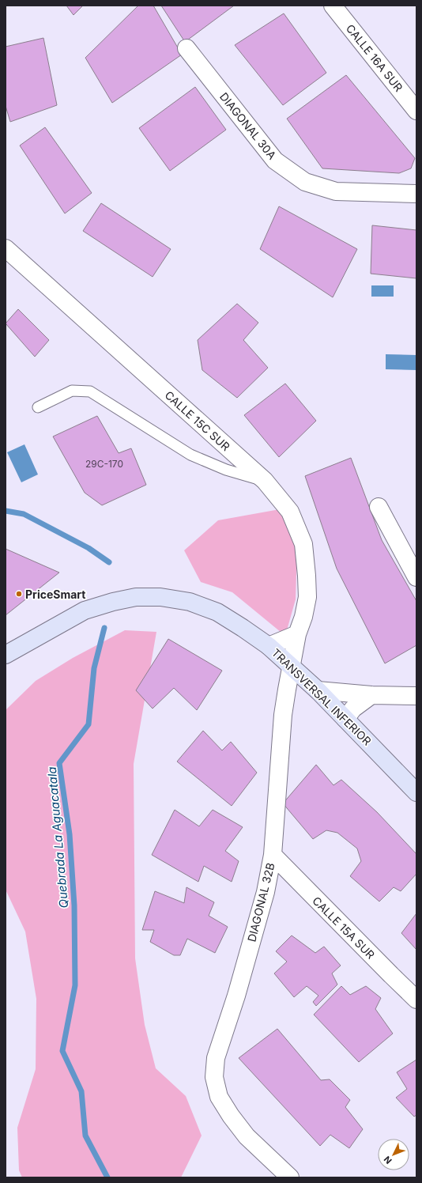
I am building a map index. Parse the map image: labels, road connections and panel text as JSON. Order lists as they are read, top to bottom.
{
  "streets": {
    "main road": ["TRANSVERSAL INFERIOR"],
    "street": [
      "CALLE 16A SUR",
      "DIAGONAL 30A",
      "CALLE 15C SUR",
      "DIAGONAL 32B",
      "CALLE 15A SUR"
    ]
  },
  "crossings": [
    ["CALLE 15C SUR", "TRANSVERSAL INFERIOR"],
    ["CALLE 15C SUR", "DIAGONAL 32B"],
    ["TRANSVERSAL INFERIOR", "DIAGONAL 32B"],
    ["DIAGONAL 32B", "CALLE 15A SUR"]
  ],
  "water": ["Quebrada La Aguacatala"],
  "places": ["PriceSmart"],
  "house_numbers": ["29C-170"],
  "north": "bottom left"
}
